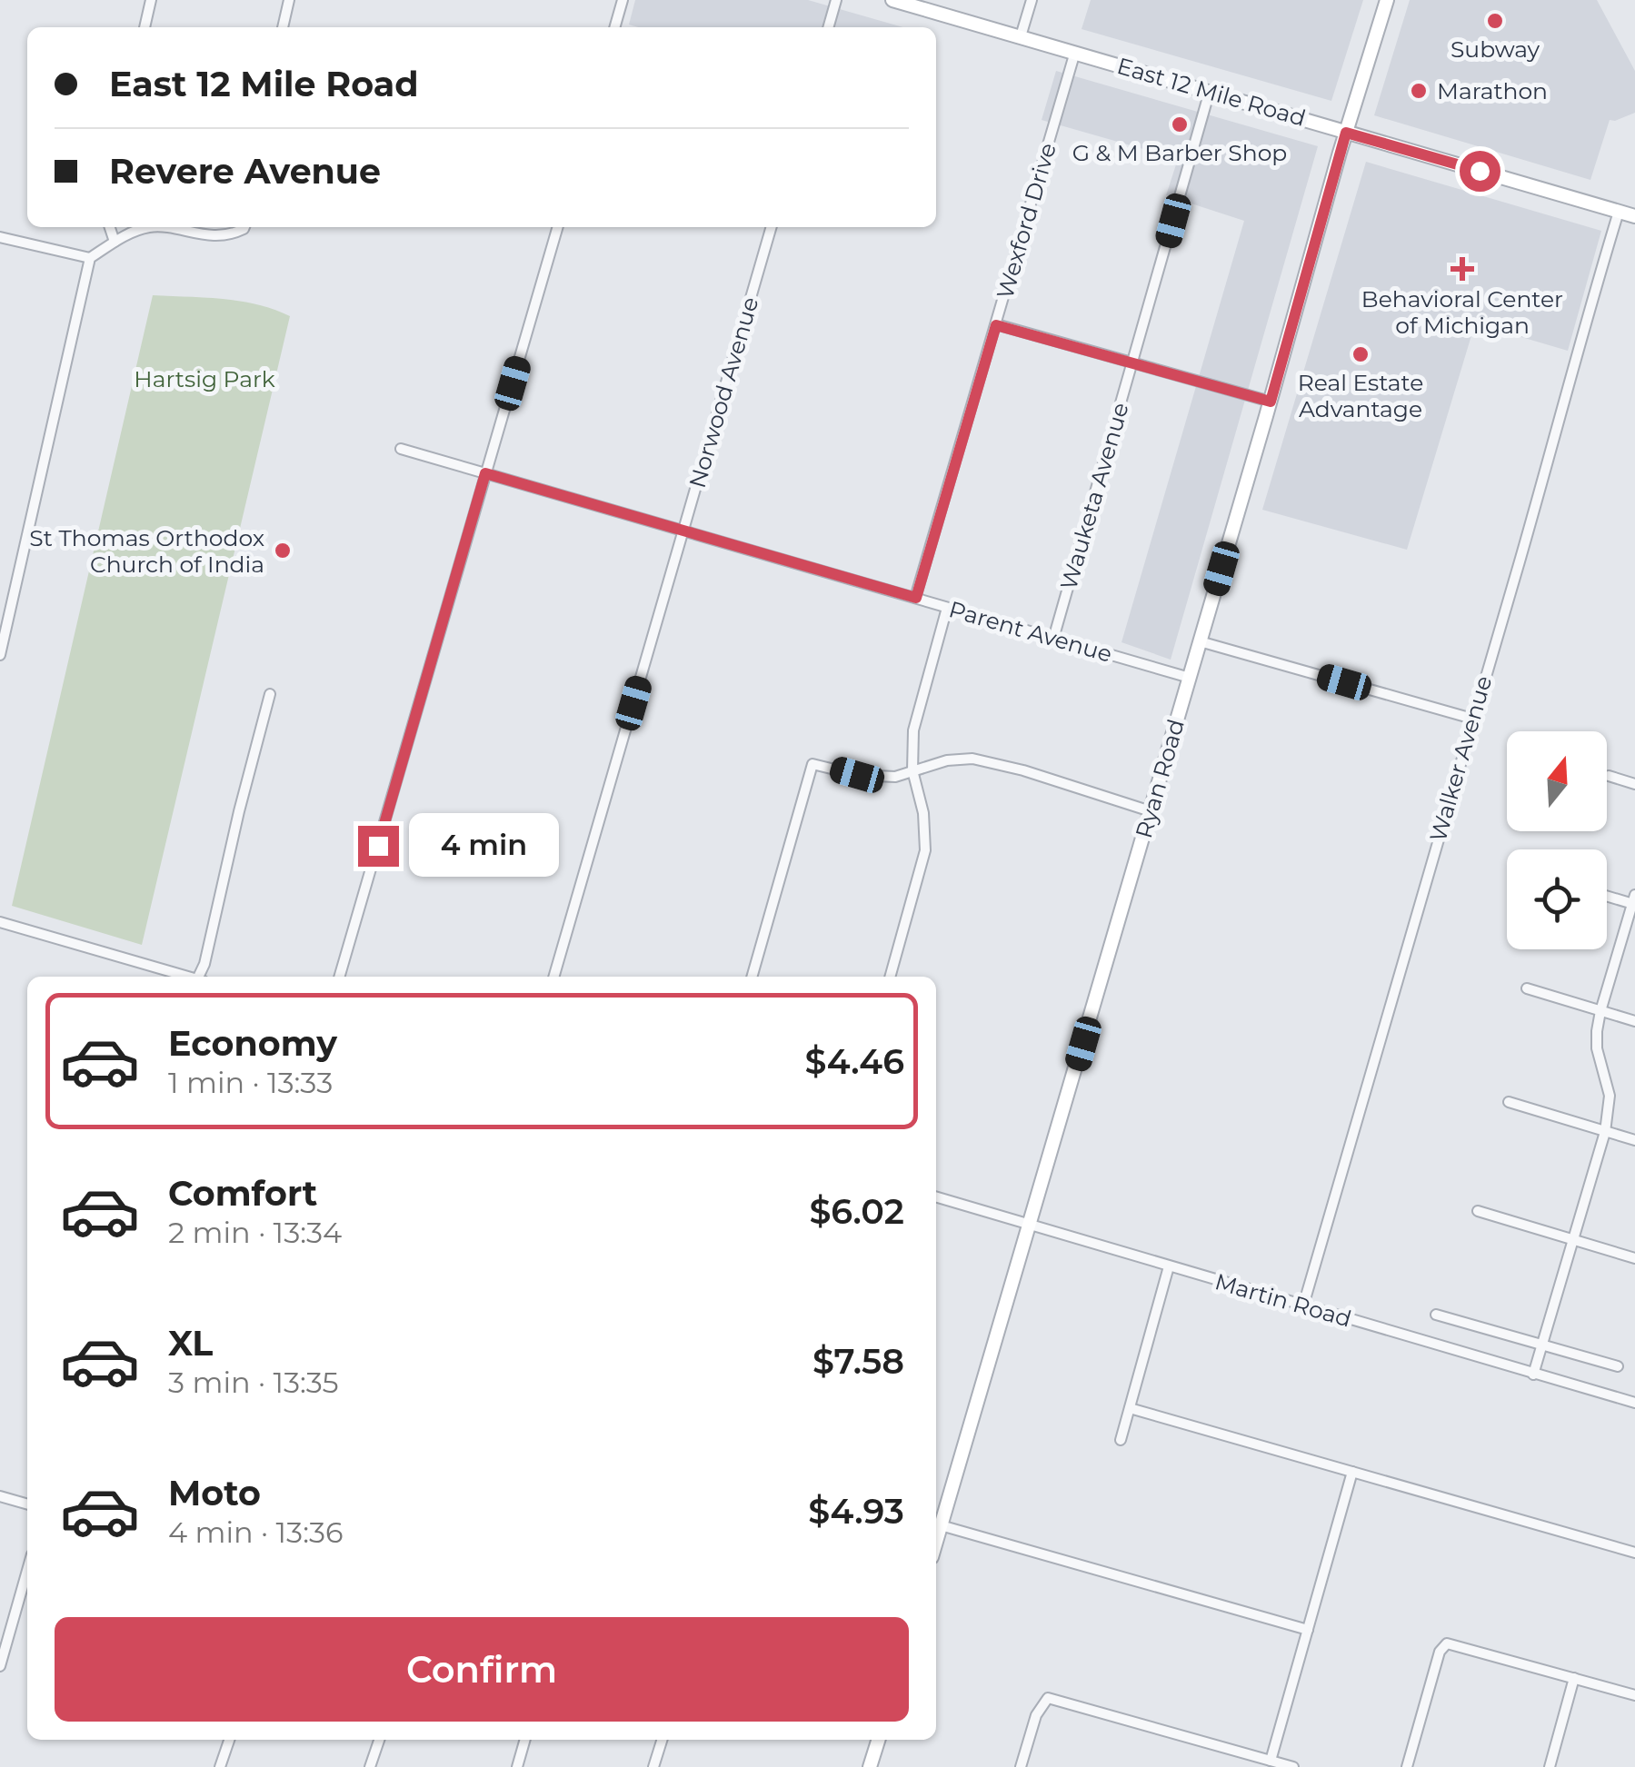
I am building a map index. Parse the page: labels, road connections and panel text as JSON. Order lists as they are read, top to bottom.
{
  "streets": {
    "main road": ["East 12 Mile Road", "Ryan Road"],
    "street": [
      "Wexford Drive",
      "Norwood Avenue",
      "Wauketa Avenue",
      "Parent Avenue",
      "Walker Avenue",
      "Martin Road"
    ]
  },
  "crossings": [
    ["East 12 Mile Road", "Wexford Drive"],
    ["East 12 Mile Road", "Wauketa Avenue"],
    ["East 12 Mile Road", "Walker Avenue"],
    ["East 12 Mile Road", "Ryan Road"],
    ["Wexford Drive", "Parent Avenue"],
    ["Norwood Avenue", "Parent Avenue"],
    ["Wauketa Avenue", "Parent Avenue"],
    ["Parent Avenue", "Ryan Road"],
    ["Walker Avenue", "Martin Road"],
    ["Ryan Road", "Martin Road"]
  ],
  "parks": ["Hartsig Park"],
  "places": {
    "other": [
      "Subway",
      "Marathon",
      "G & M Barber Shop",
      "Real Estate Advantage",
      "St Thomas Orthodox Church of India"
    ],
    "health": ["Behavioral Center of Michigan"]
  },
  "north": "top",
  "page": {
    "banner": ["East 12 Mile Road", "Revere Avenue"],
    "bubble": "4 min",
    "list": [
      {
        "name": "Economy",
        "note": "1 min · 13:33",
        "value": "$4.46"
      },
      {
        "name": "Comfort",
        "note": "2 min · 13:34",
        "value": "$6.02"
      },
      {
        "name": "XL",
        "note": "3 min · 13:35",
        "value": "$7.58"
      },
      {
        "name": "Moto",
        "note": "4 min · 13:36",
        "value": "$4.93"
      }
    ],
    "buttons": "Confirm"
  }
}
